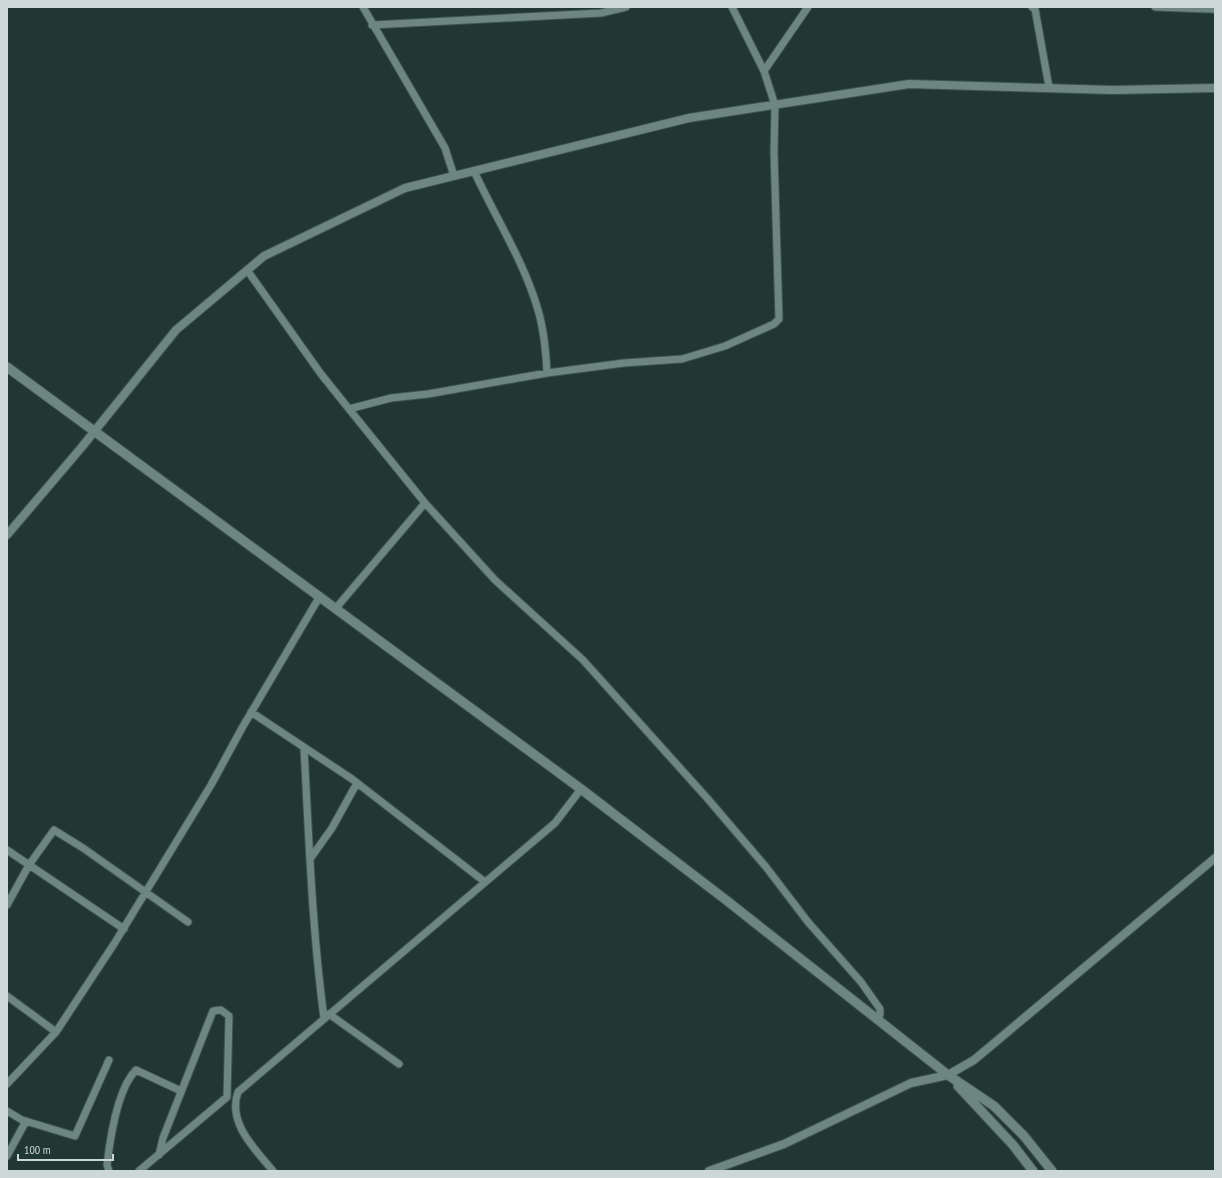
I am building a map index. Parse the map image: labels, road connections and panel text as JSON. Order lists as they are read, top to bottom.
{
  "scale_bar": "100 m"
}
